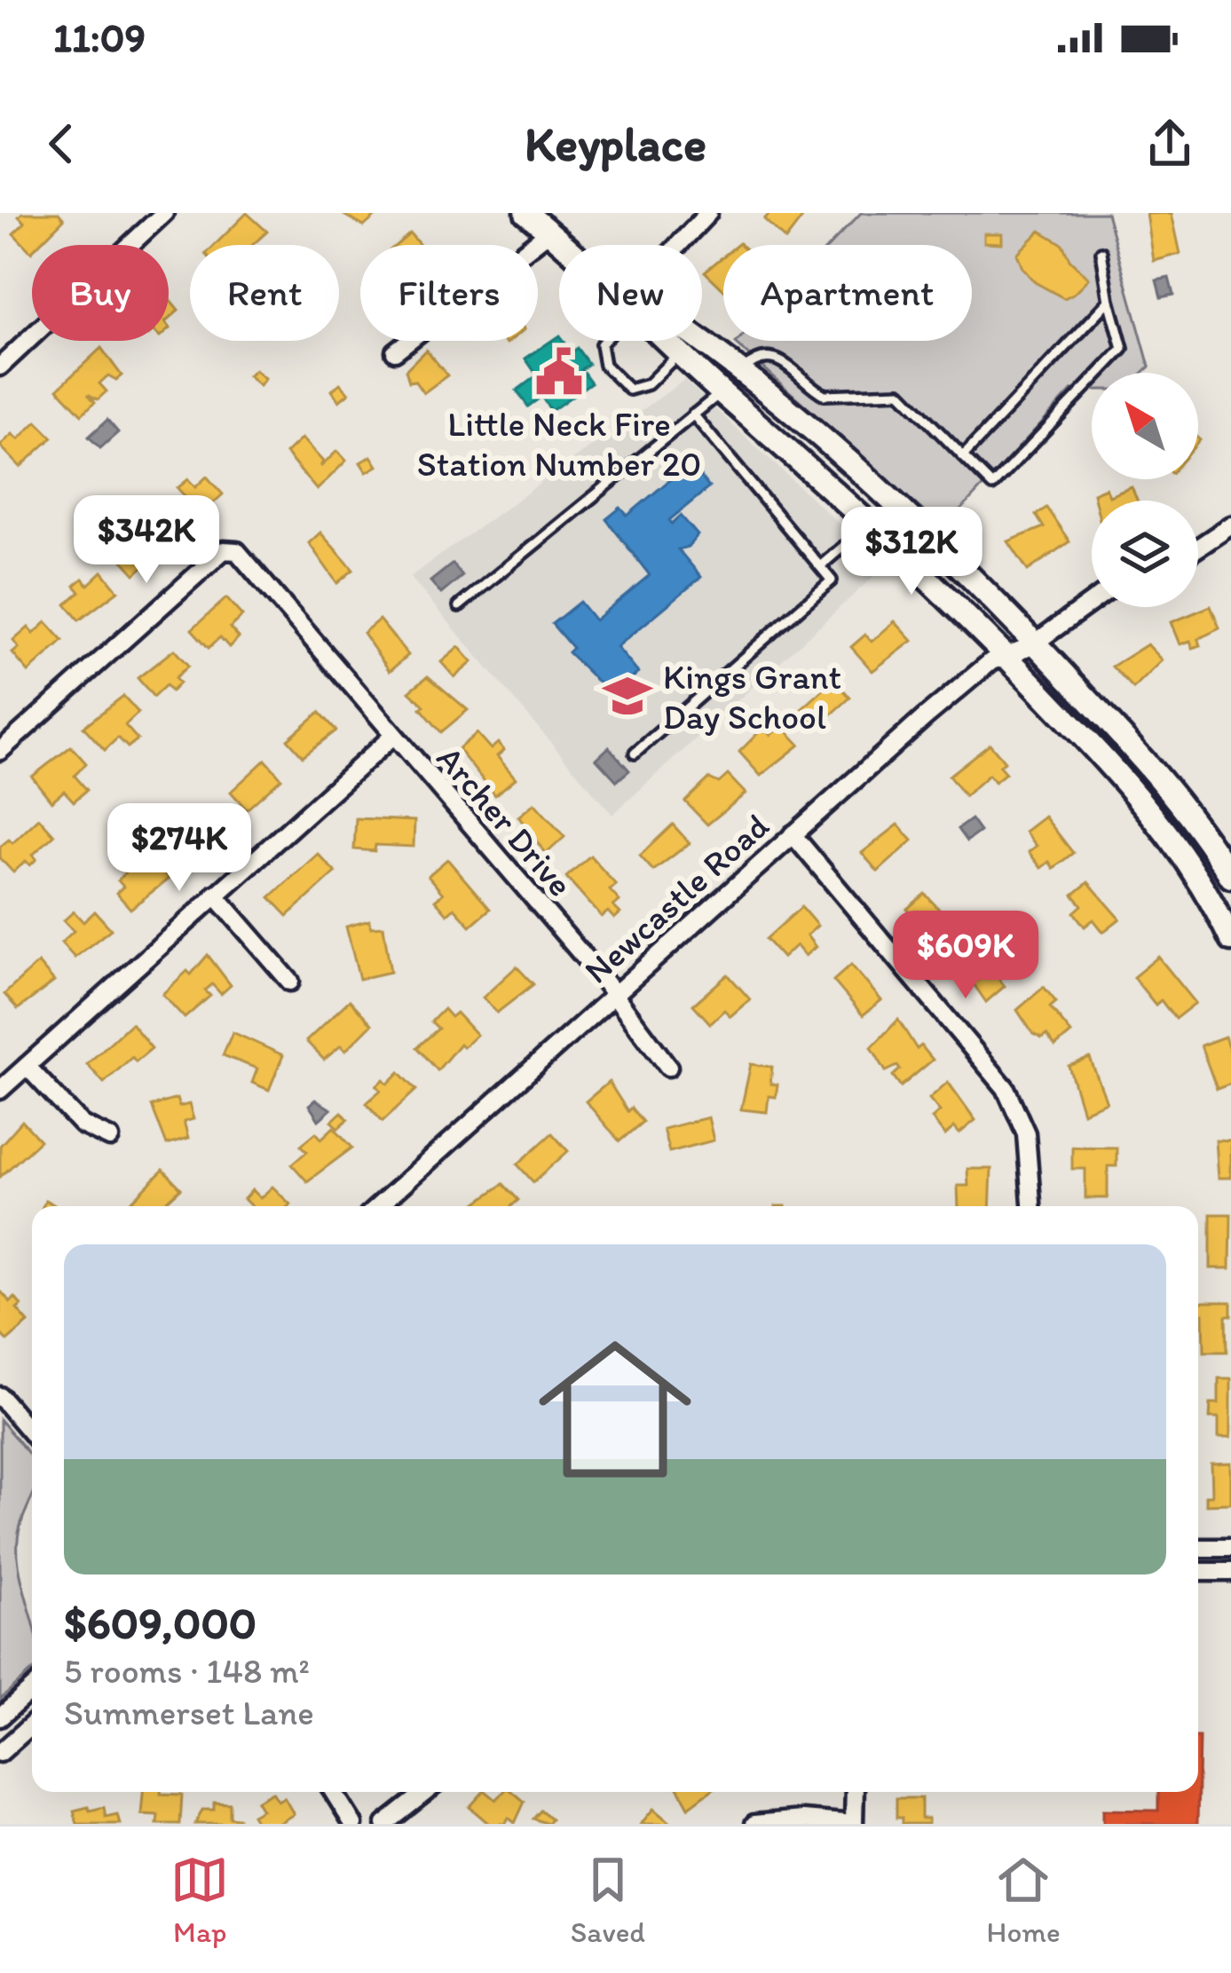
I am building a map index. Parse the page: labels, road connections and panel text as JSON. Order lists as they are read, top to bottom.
{
  "streets": {
    "street": ["Archer Drive", "Newcastle Road"]
  },
  "crossings": [
    ["Archer Drive", "Newcastle Road"]
  ],
  "places": {
    "public building": ["Little Neck Fire Station Number 20"],
    "school or university": ["Kings Grant Day School"]
  },
  "north": "top left",
  "page": {
    "status": "11:09",
    "header": "Keyplace",
    "chip": [
      "Buy",
      "Rent",
      "Filters",
      "New",
      "Apartment"
    ],
    "price": [
      "$342K",
      "$312K",
      "$274K",
      "$609K"
    ],
    "list": [
      {
        "name": "$609,000",
        "note": "5 rooms · 148 m² · Summerset Lane"
      }
    ],
    "tabs": ["Map", "Saved", "Home"]
  }
}
